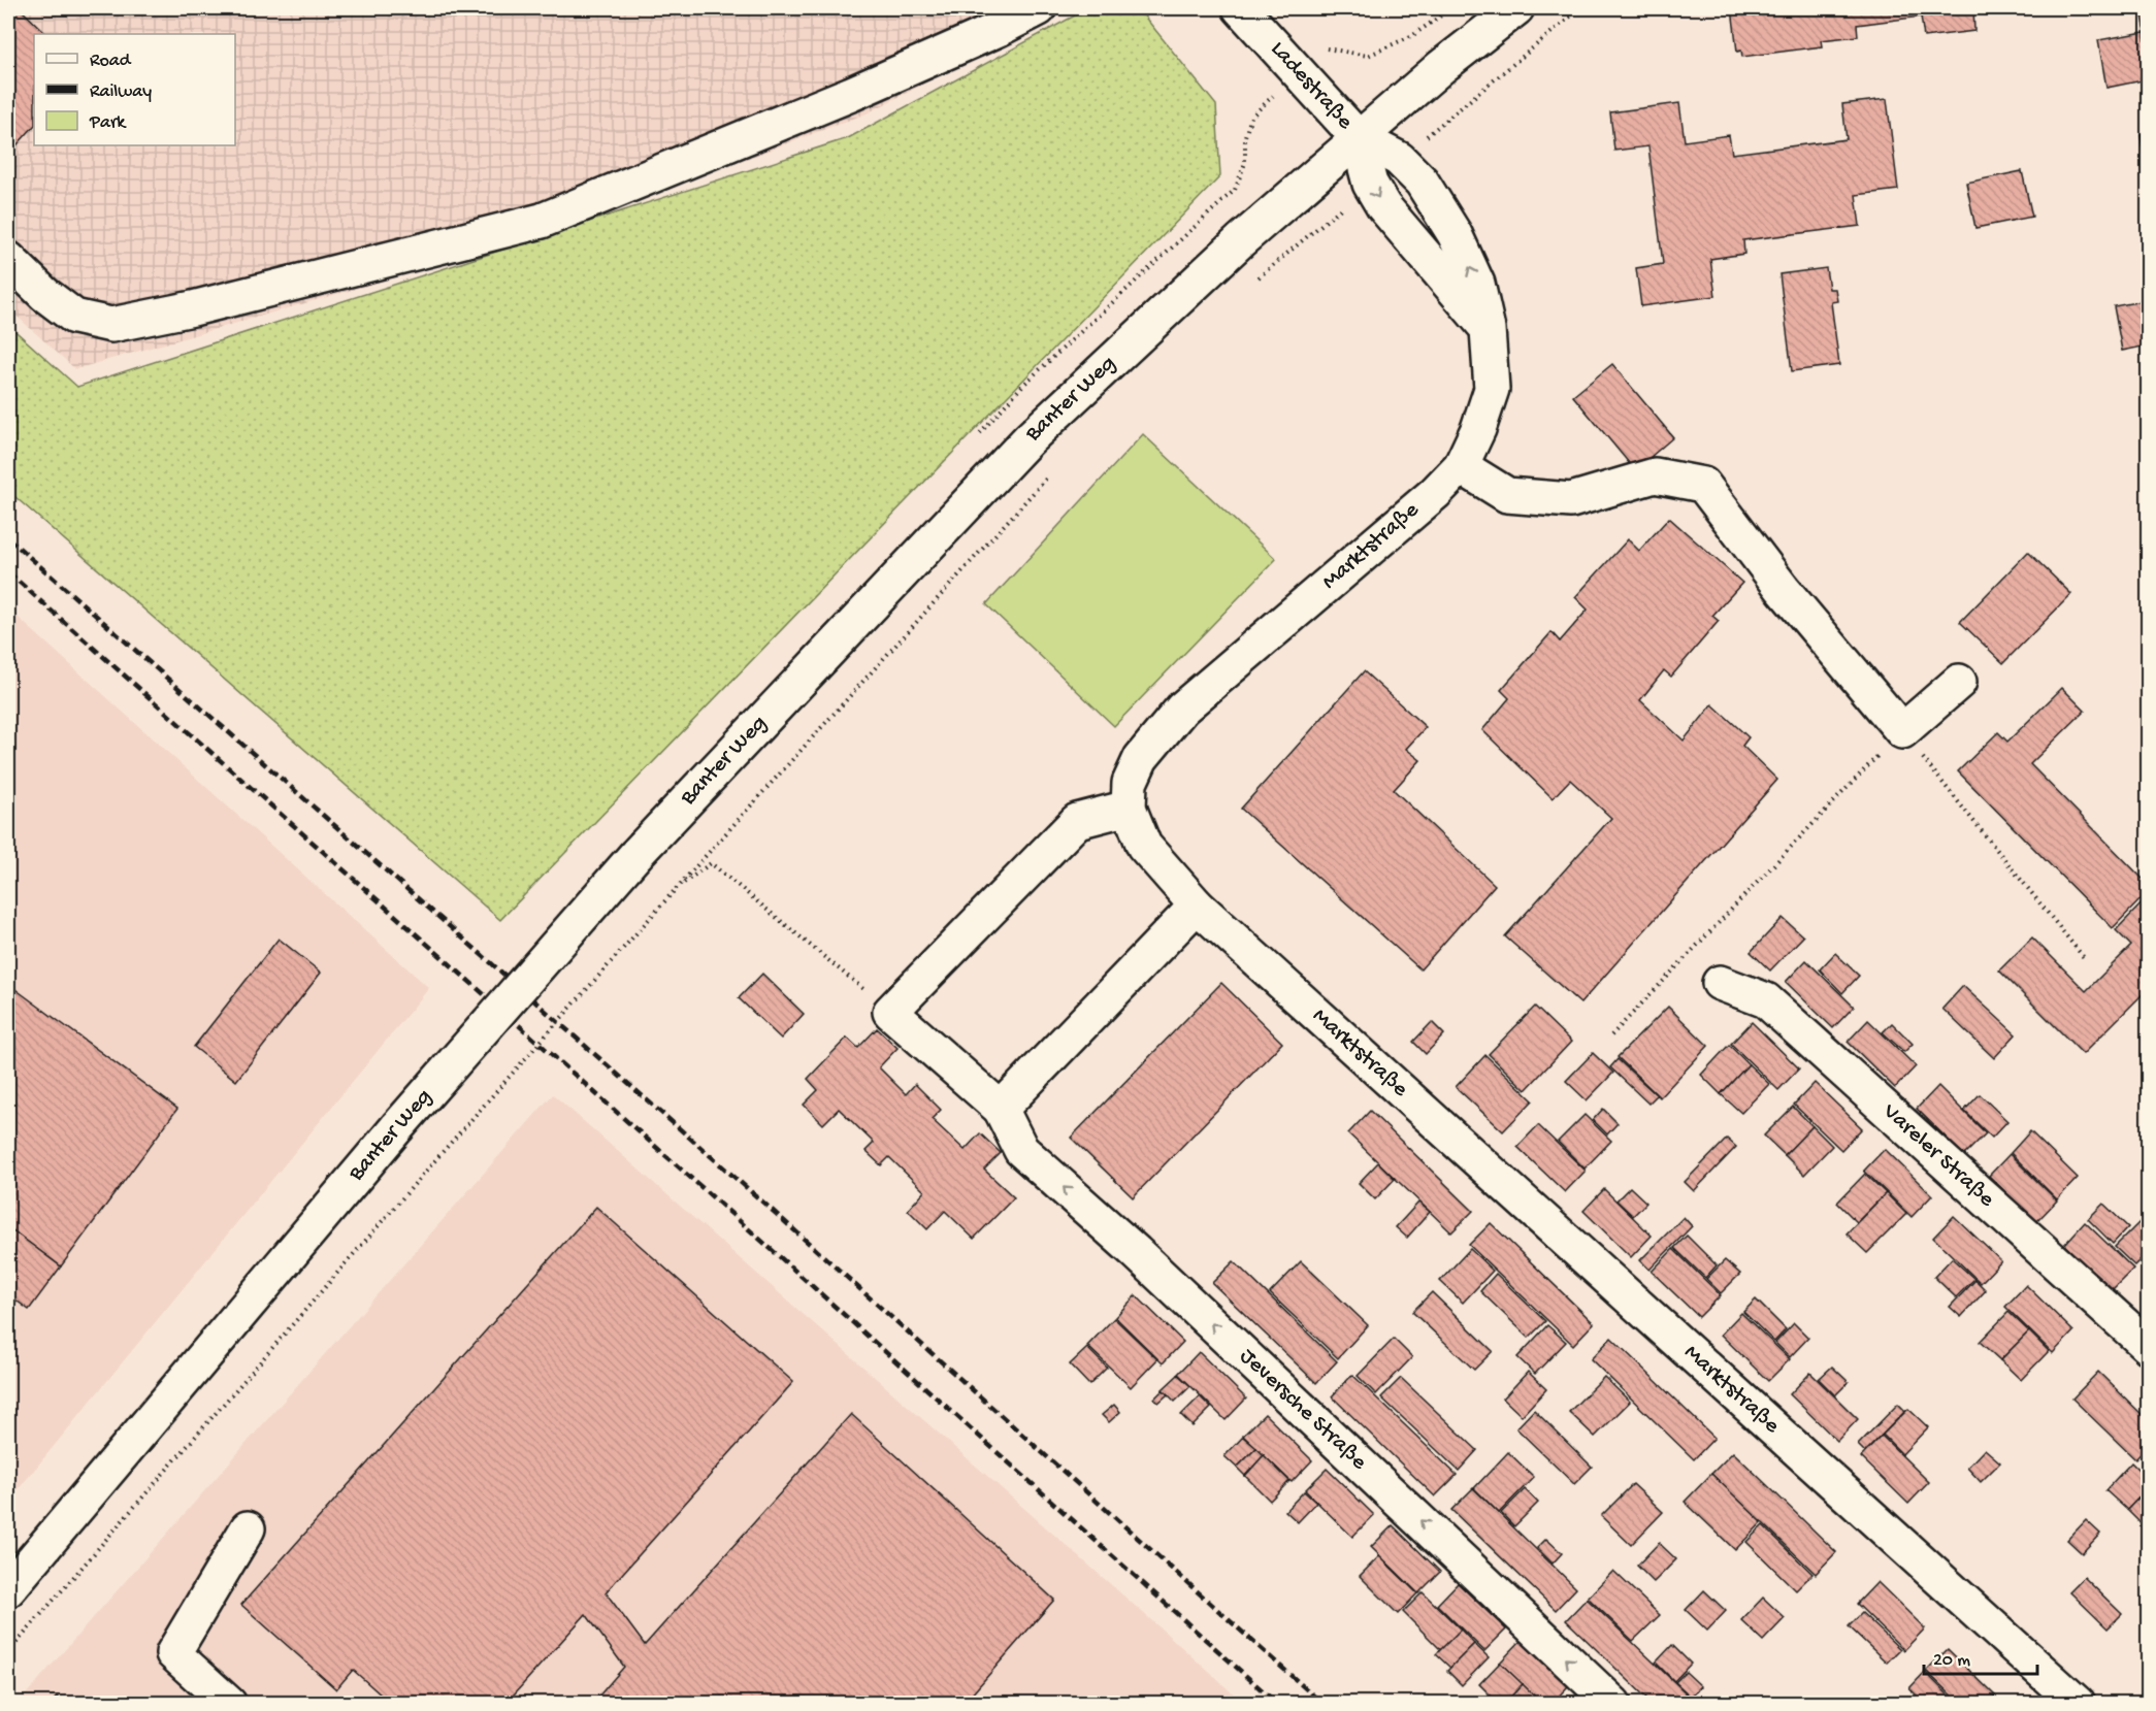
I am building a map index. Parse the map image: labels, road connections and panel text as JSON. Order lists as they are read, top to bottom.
{
  "streets": {
    "street": [
      "Ladestraße",
      "Banter Weg",
      "Marktstraße",
      "Vareler Straße",
      "Jeversche Straße"
    ]
  },
  "crossings": [
    ["Ladestraße", "Banter Weg"],
    ["Ladestraße", "Marktstraße"],
    ["Banter Weg", "Marktstraße"]
  ],
  "one_way": ["Jeversche Straße"],
  "legend": ["Road", "Railway", "Park"],
  "scale_bar": "20 m"
}
